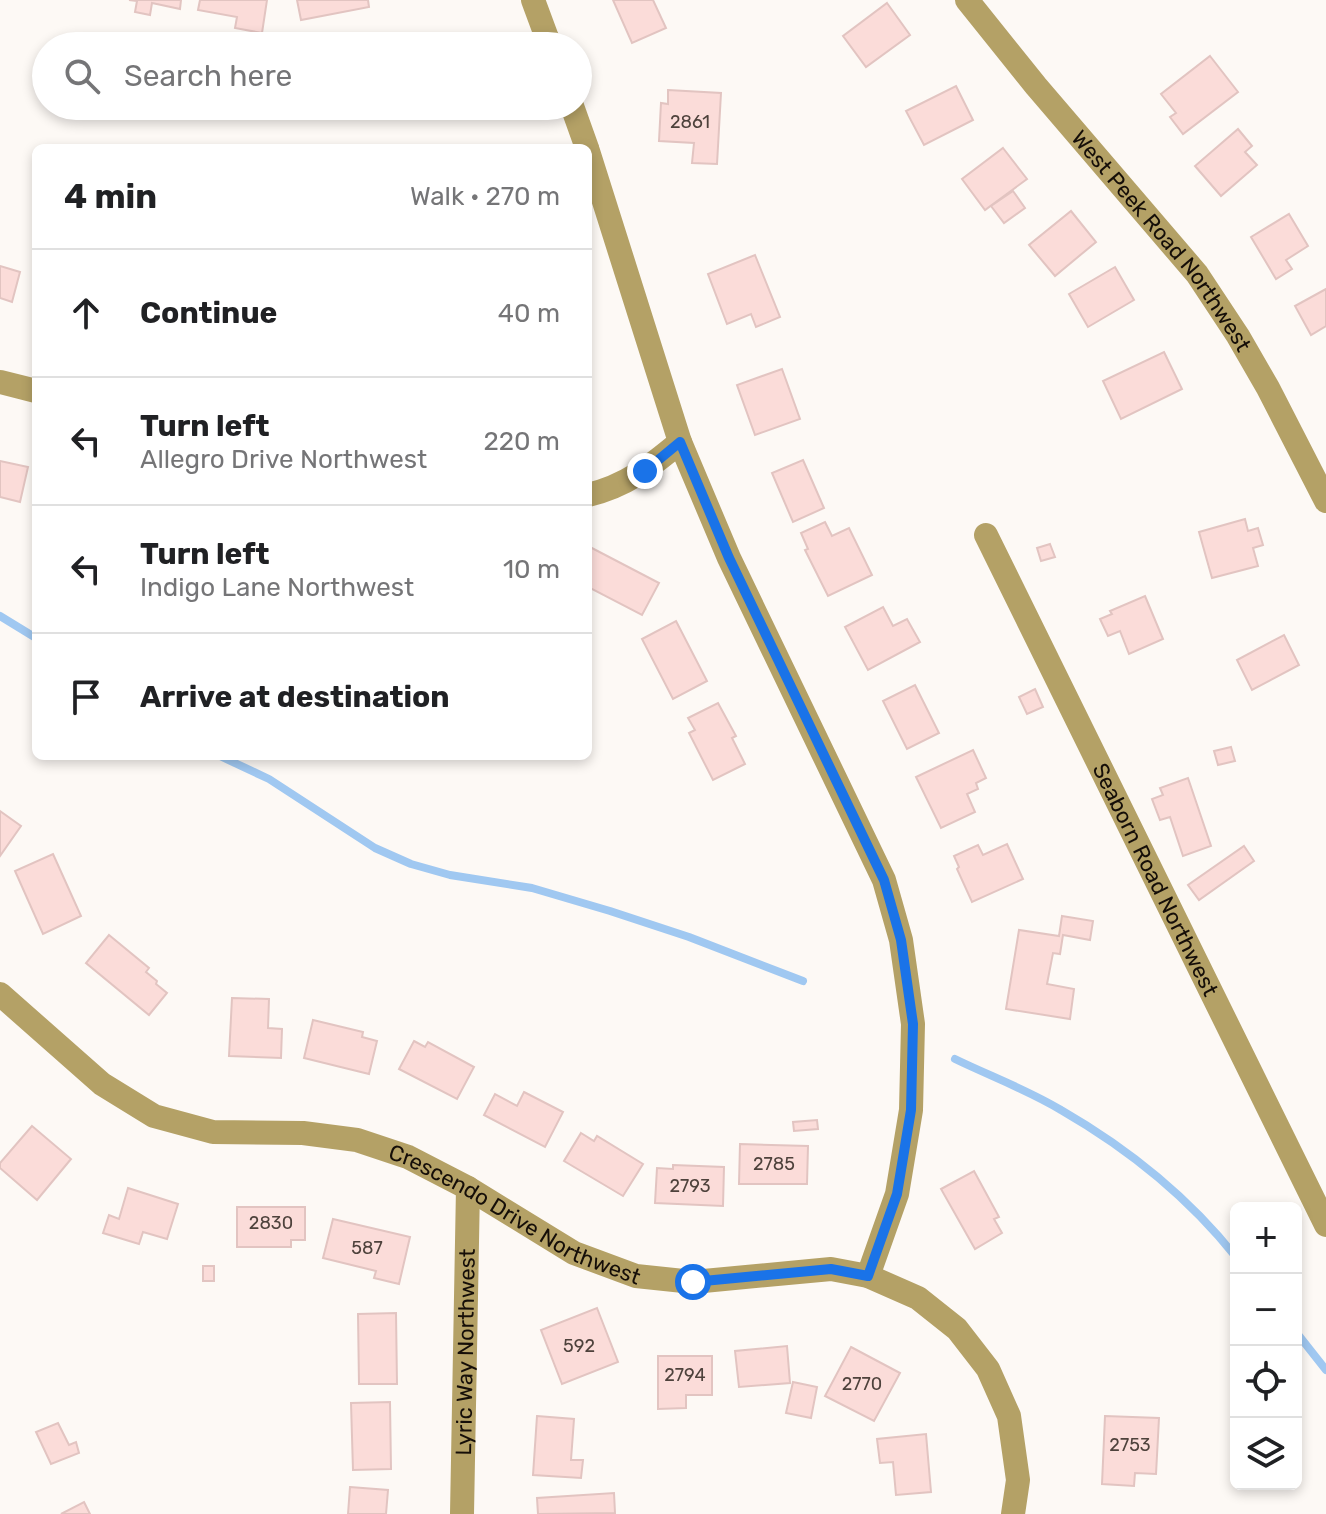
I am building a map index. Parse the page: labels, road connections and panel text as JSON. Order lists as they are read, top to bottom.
{
  "streets": {
    "street": [
      "West Peek Road Northwest",
      "Seaborn Road Northwest",
      "Crescendo Drive Northwest",
      "Lyric Way Northwest"
    ]
  },
  "crossings": [
    ["Crescendo Drive Northwest", "Lyric Way Northwest"]
  ],
  "house_numbers": [
    "2861",
    "2785",
    "2793",
    "2830",
    "587",
    "592",
    "2794",
    "2770",
    "2753"
  ],
  "page": {
    "search": "Search here",
    "heading": ["4 min", "Walk · 270 m"],
    "list": [
      ["Continue", "40 m"],
      ["Turn left", "Allegro Drive Northwest", "220 m"],
      ["Turn left", "Indigo Lane Northwest", "10 m"],
      "Arrive at destination"
    ],
    "map_buttons": ["+", "−"]
  }
}
